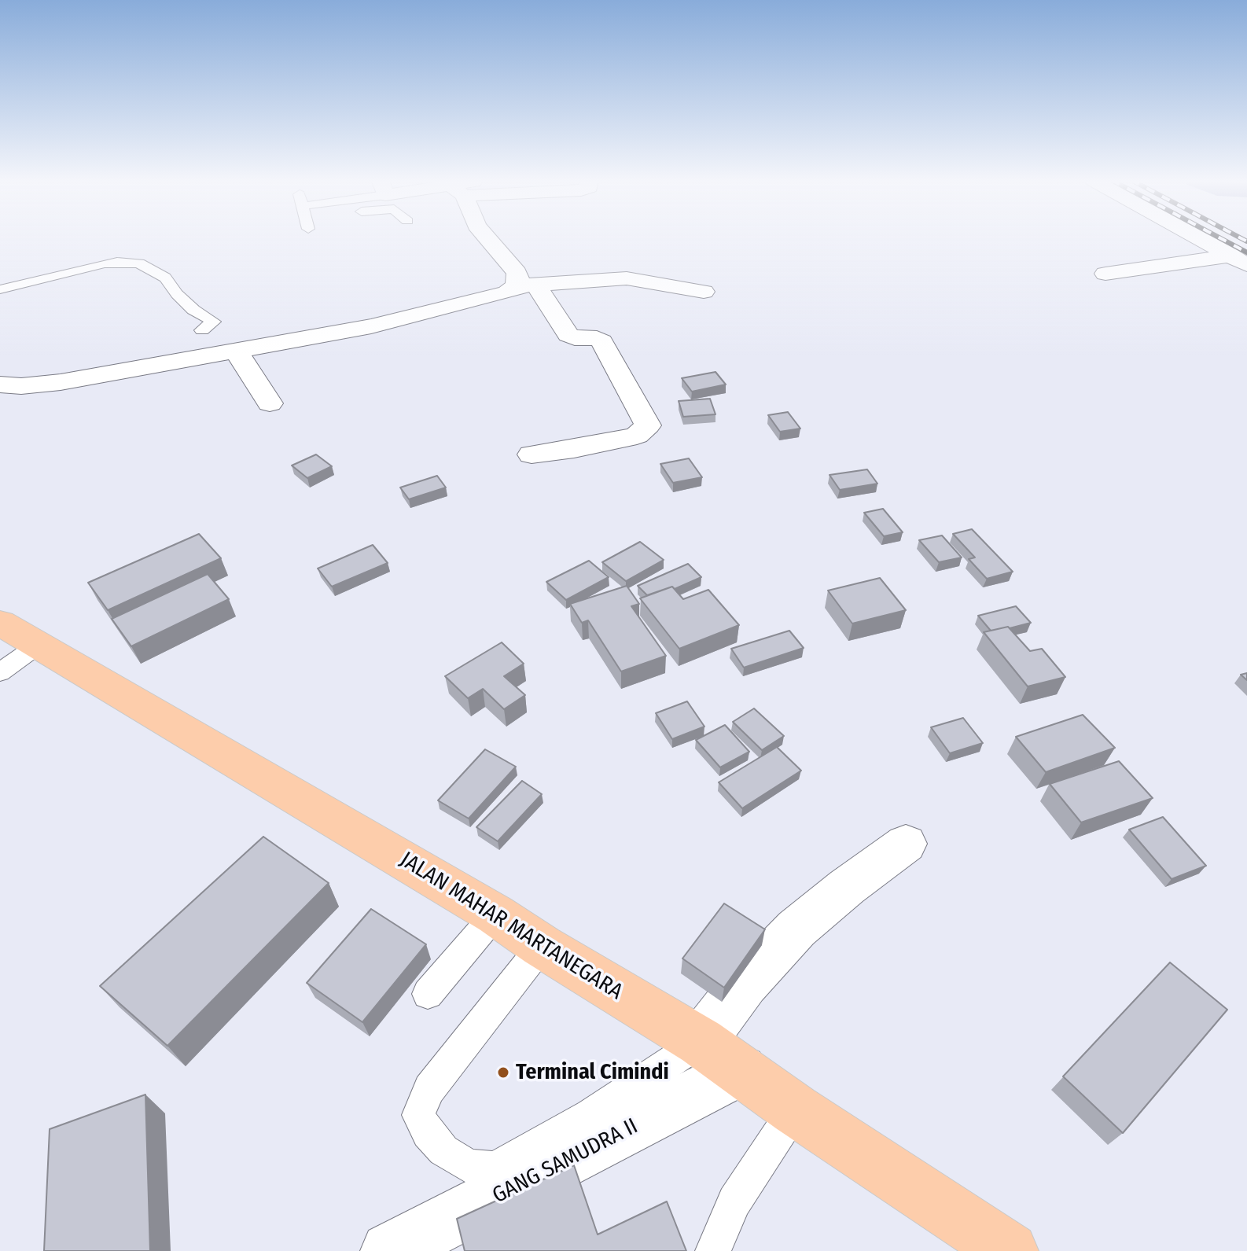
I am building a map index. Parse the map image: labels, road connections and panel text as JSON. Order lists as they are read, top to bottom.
{
  "streets": {
    "main road": ["JALAN MAHAR MARTANEGARA"],
    "street": ["GANG SAMUDRA II"]
  },
  "crossings": [
    ["JALAN MAHAR MARTANEGARA", "GANG SAMUDRA II"]
  ],
  "places": ["Terminal Cimindi"]
}
